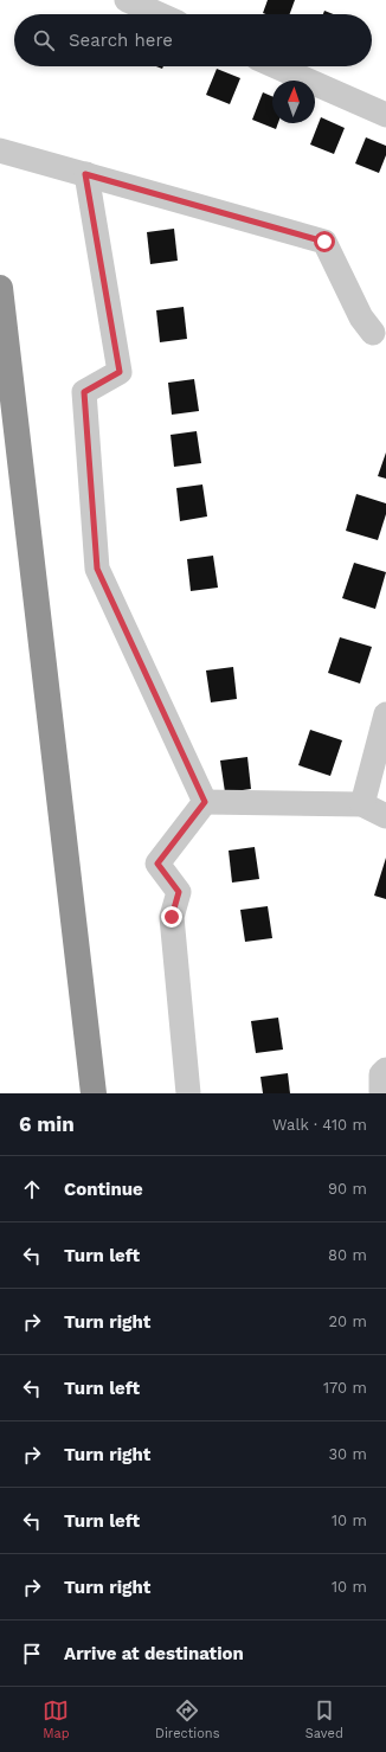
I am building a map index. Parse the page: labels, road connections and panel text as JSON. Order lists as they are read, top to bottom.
{
  "north": "top",
  "page": {
    "search": "Search here",
    "heading": ["6 min", "Walk · 410 m"],
    "list": [
      ["Continue", "90 m"],
      ["Turn left", "80 m"],
      ["Turn right", "20 m"],
      ["Turn left", "170 m"],
      ["Turn right", "30 m"],
      ["Turn left", "10 m"],
      ["Turn right", "10 m"],
      "Arrive at destination"
    ],
    "nav": ["Map", "Directions", "Saved"]
  }
}
